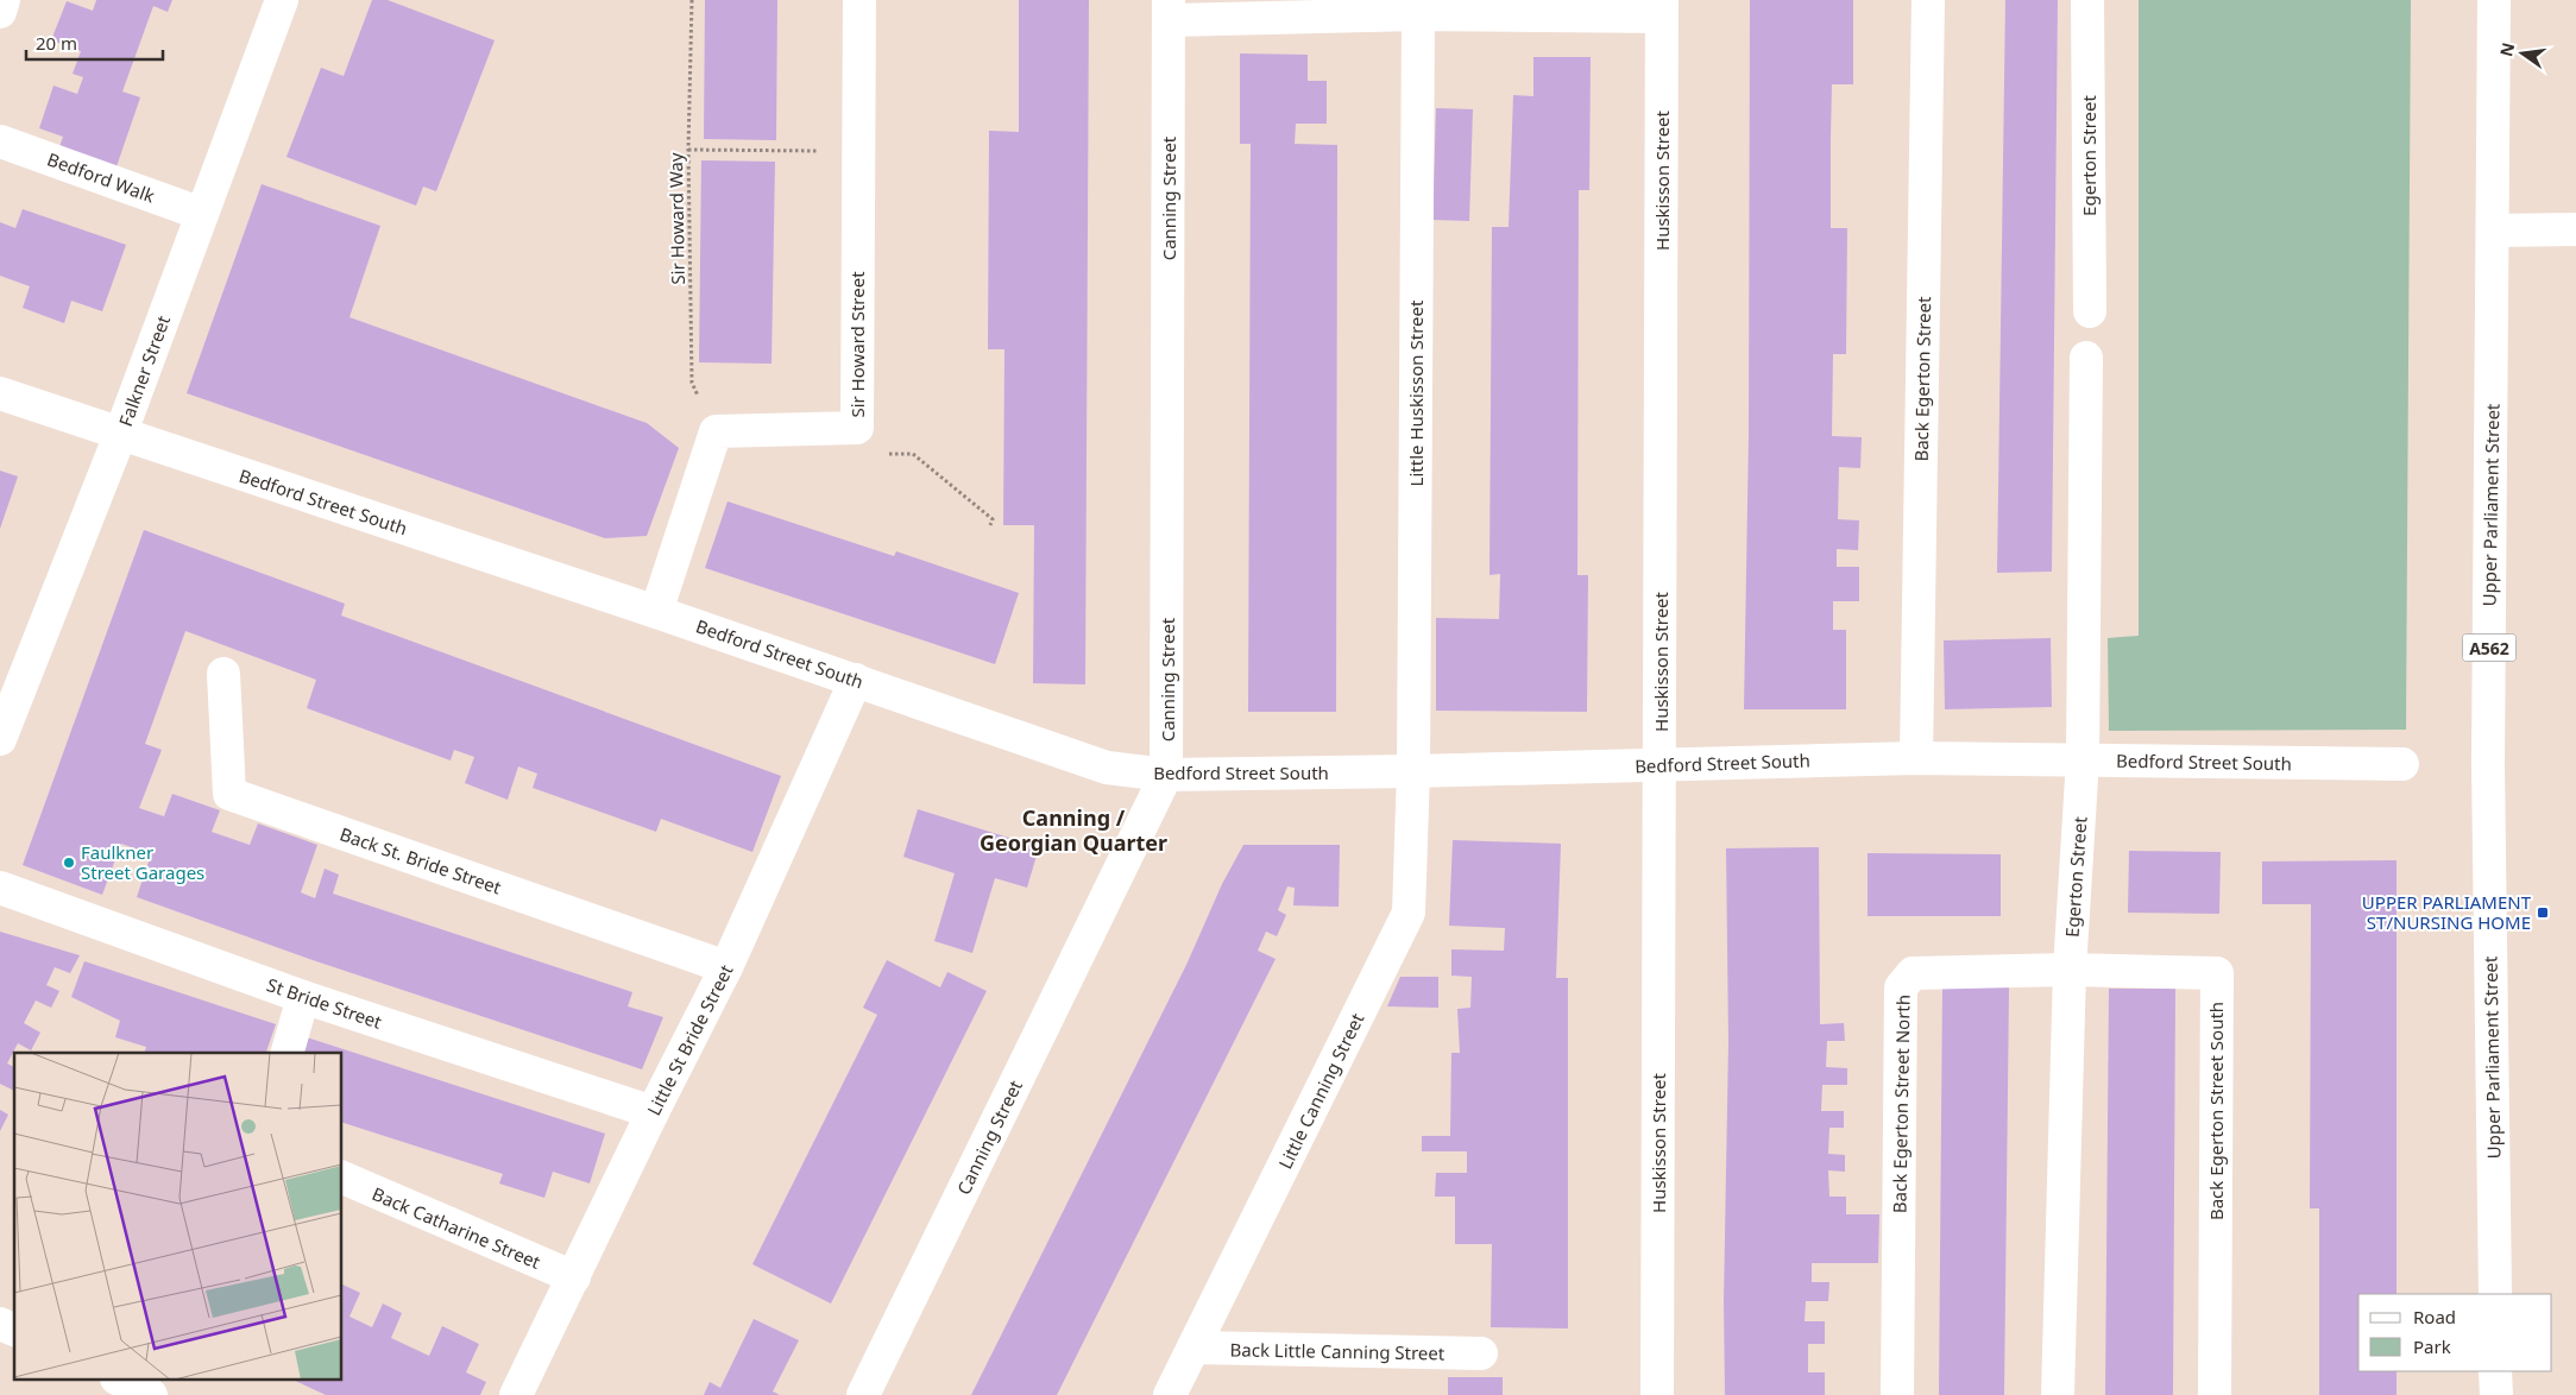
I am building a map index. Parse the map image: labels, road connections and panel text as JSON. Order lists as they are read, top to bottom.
{
  "streets": {
    "main road": [
      "Egerton Street",
      "Bedford Walk",
      "Huskisson Street",
      "Canning Street",
      "Sir Howard Street",
      "Falkner Street",
      "Back Egerton Street",
      "Little Huskisson Street",
      "Bedford Street South",
      "Upper Parliament Street",
      "A562",
      "Back St. Bride Street",
      "St Bride Street",
      "Little St Bride Street",
      "Little Canning Street",
      "Back Egerton Street North",
      "Back Egerton Street South",
      "Back Catharine Street",
      "Back Little Canning Street"
    ],
    "path": ["Sir Howard Way"]
  },
  "crossings": [
    ["Egerton Street", "Bedford Street South"],
    ["Egerton Street", "Back Egerton Street North"],
    ["Egerton Street", "Back Egerton Street South"],
    ["Bedford Walk", "Falkner Street"],
    ["Huskisson Street", "Bedford Street South"],
    ["Canning Street", "Bedford Street South"],
    ["Sir Howard Way", "Sir Howard Street"],
    ["Falkner Street", "Bedford Street South"],
    ["Back Egerton Street", "Bedford Street South"],
    ["Little Huskisson Street", "Bedford Street South"],
    ["Little Huskisson Street", "Little Canning Street"],
    ["Bedford Street South", "Little St Bride Street"],
    ["Bedford Street South", "Little Canning Street"],
    ["Back St. Bride Street", "Little St Bride Street"],
    ["St Bride Street", "Little St Bride Street"],
    ["Little St Bride Street", "Back Catharine Street"],
    ["Little Canning Street", "Back Little Canning Street"],
    ["Back Egerton Street North", "Back Egerton Street South"]
  ],
  "districts": ["Canning / Georgian Quarter"],
  "places": {
    "other": ["Faulkner Street Garages"],
    "transit": ["UPPER PARLIAMENT ST/NURSING HOME"]
  },
  "legend": ["Road", "Park"],
  "scale_bar": "20 m",
  "north": "left"
}
